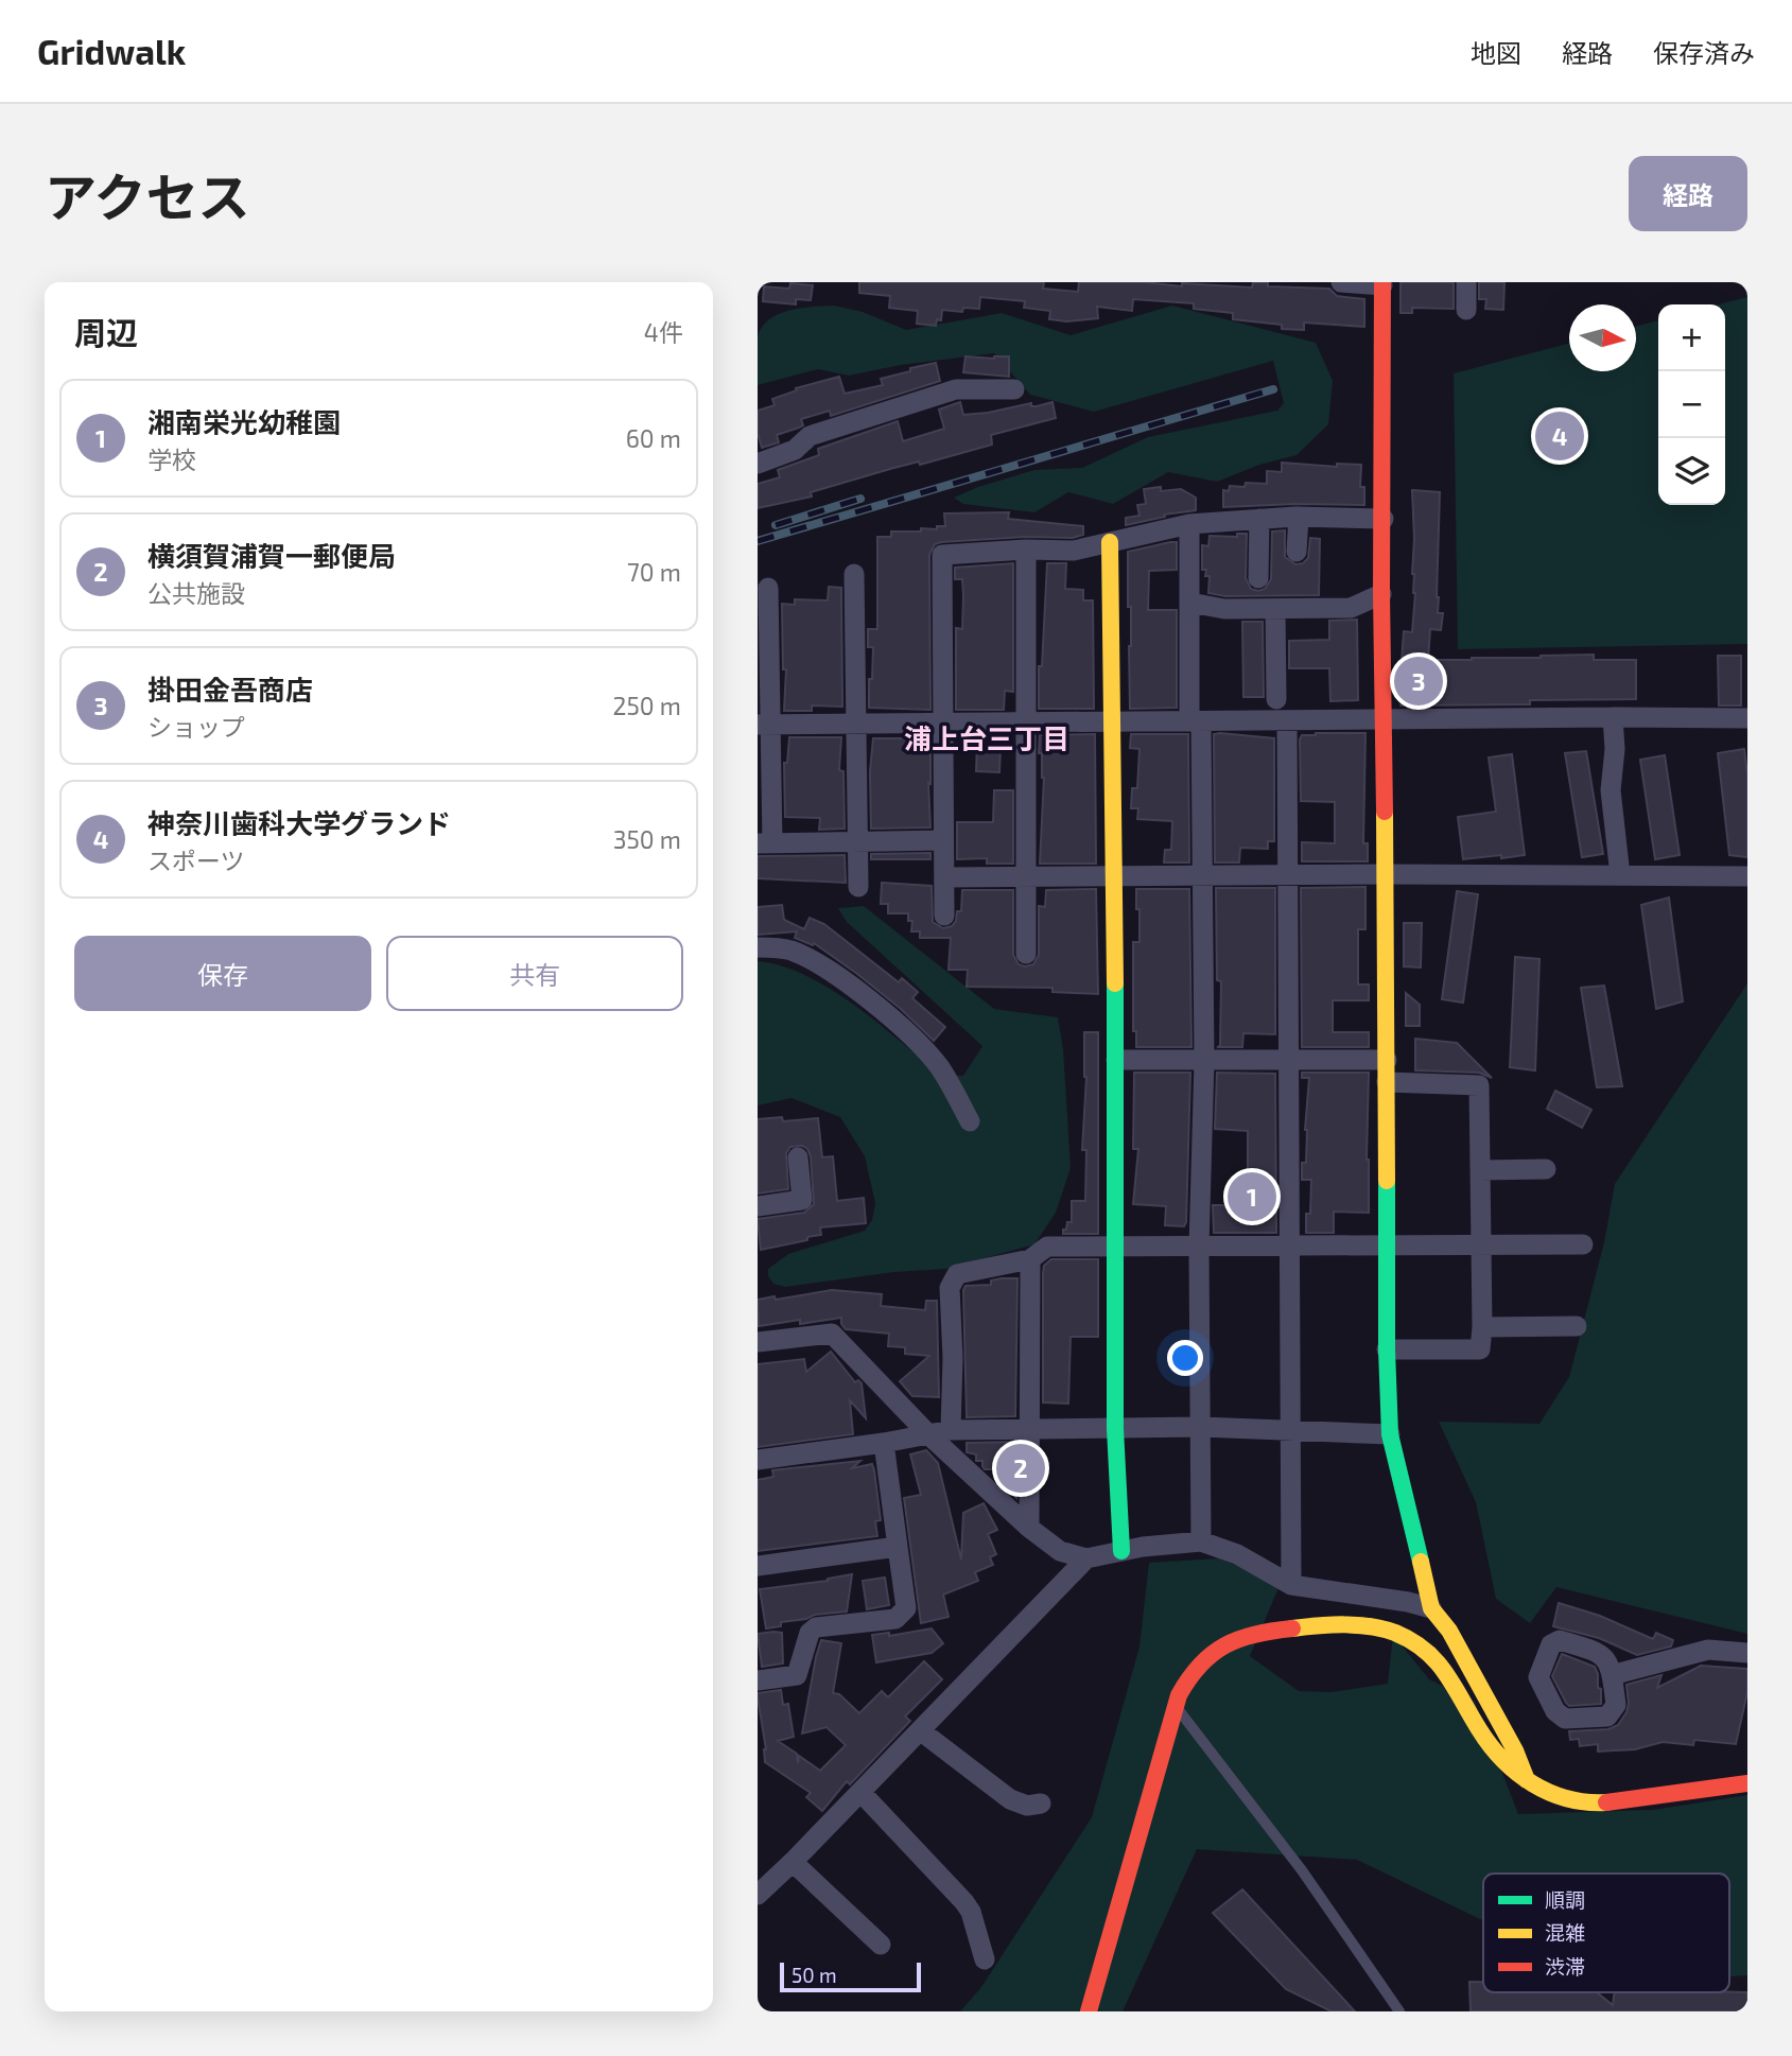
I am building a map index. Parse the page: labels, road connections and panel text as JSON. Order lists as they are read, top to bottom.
{
  "districts": ["浦上台三丁目"],
  "legend": ["順調", "混雑", "渋滞"],
  "scale_bar": "50 m",
  "north": "right",
  "page": {
    "header": "Gridwalk",
    "nav": ["地図", "経路", "保存済み"],
    "title": "アクセス",
    "buttons": [
      "経路",
      ["保存", "共有"]
    ],
    "heading": ["周辺", "4件"],
    "map_buttons": ["+", "−"],
    "list": [
      {
        "mark": "1",
        "name": "湘南栄光幼稚園",
        "note": "学校",
        "value": "60 m"
      },
      {
        "mark": "2",
        "name": "横須賀浦賀一郵便局",
        "note": "公共施設",
        "value": "70 m"
      },
      {
        "mark": "3",
        "name": "掛田金吾商店",
        "note": "ショップ",
        "value": "250 m"
      },
      {
        "mark": "4",
        "name": "神奈川歯科大学グランド",
        "note": "スポーツ",
        "value": "350 m"
      }
    ],
    "pins": [
      "4",
      "3",
      "1",
      "2"
    ],
    "scale": "50 m"
  }
}
